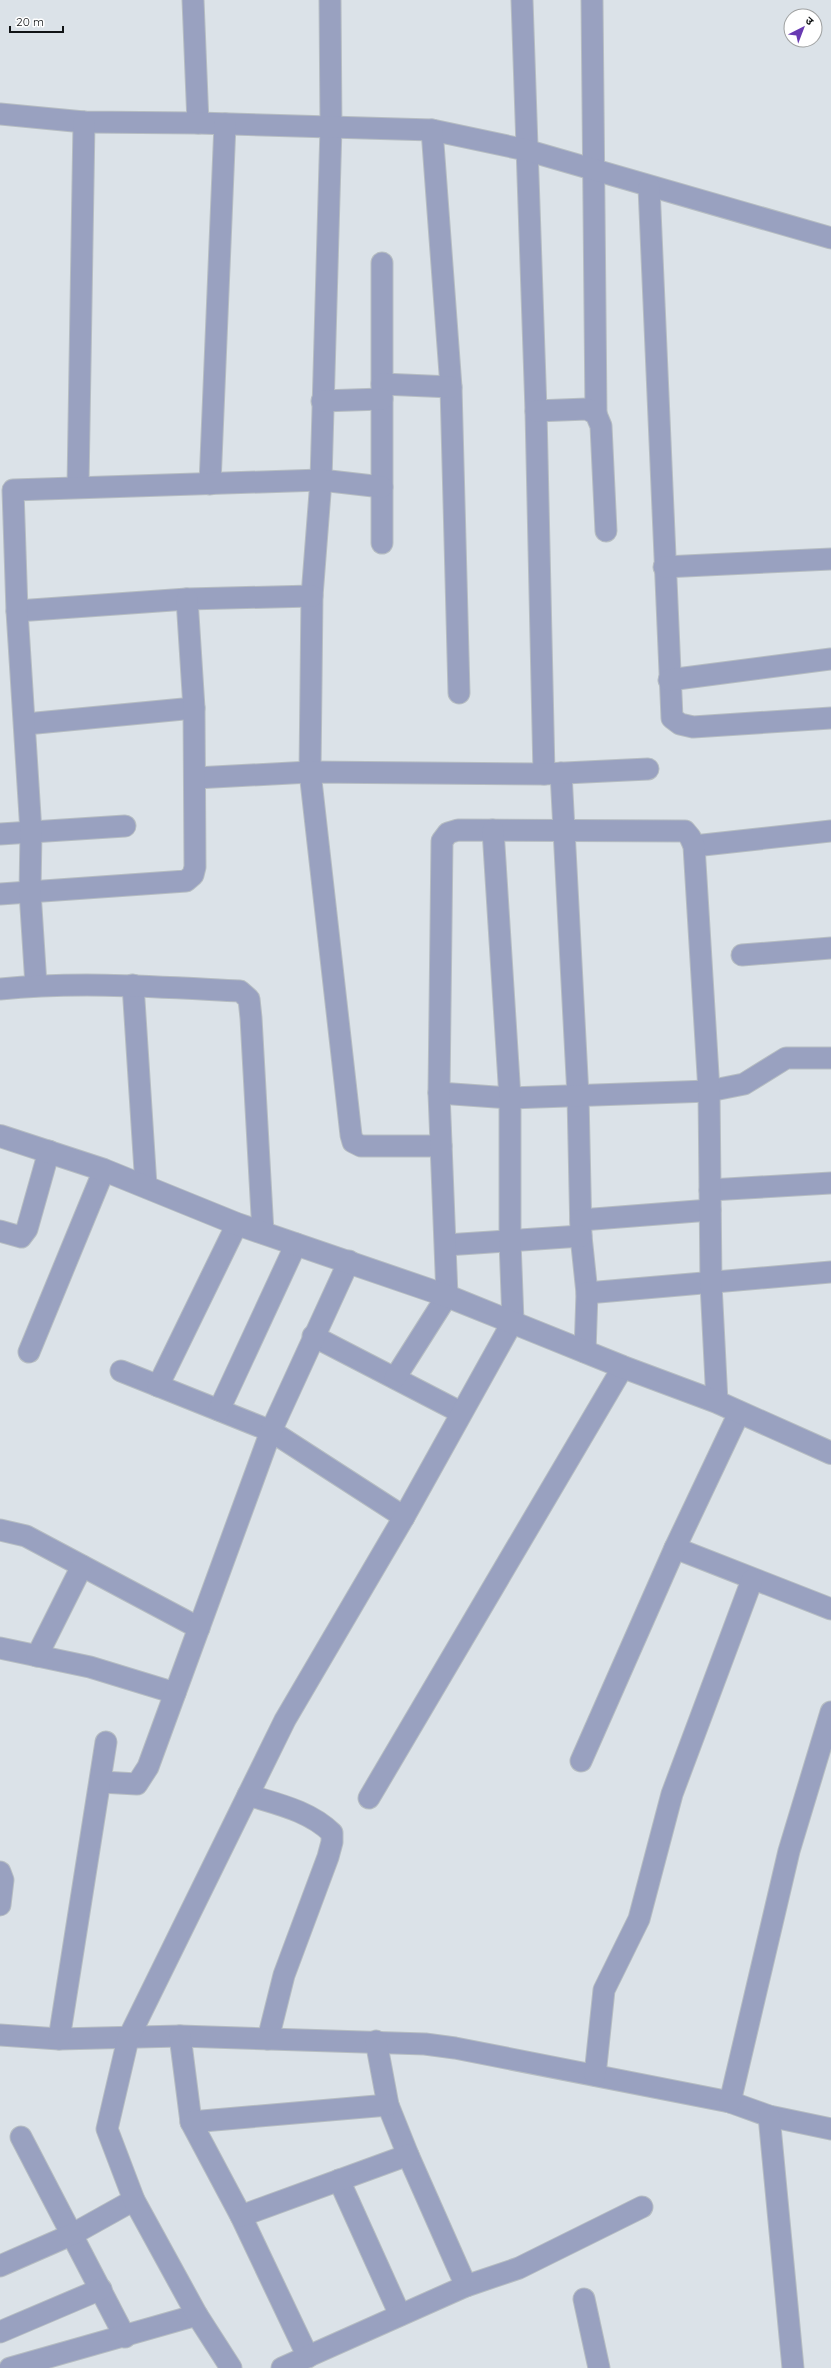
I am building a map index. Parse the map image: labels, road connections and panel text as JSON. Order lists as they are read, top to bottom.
{
  "scale_bar": "20 m",
  "north": "top right"
}
